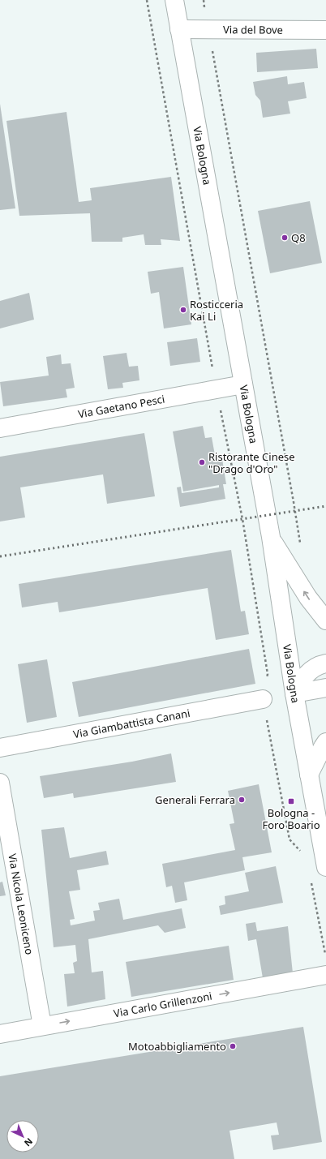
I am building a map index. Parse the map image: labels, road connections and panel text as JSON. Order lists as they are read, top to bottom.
{
  "streets": {
    "street": [
      "Via del Bove",
      "Via Bologna",
      "Via Gaetano Pesci",
      "Via Giambattista Canani",
      "Via Nicola Leoniceno",
      "Via Carlo Grillenzoni"
    ]
  },
  "crossings": [
    ["Via del Bove", "Via Bologna"],
    ["Via Bologna", "Via Gaetano Pesci"],
    ["Via Nicola Leoniceno", "Via Carlo Grillenzoni"]
  ],
  "one_way": ["Via Carlo Grillenzoni"],
  "places": {
    "other": [
      "Q8",
      "Rosticceria Kai Li",
      "Ristorante Cinese \"Drago d'Oro\"",
      "Generali Ferrara",
      "Motoabbigliamento"
    ],
    "transit": ["Bologna - Foro Boario"]
  },
  "north": "bottom right"
}
